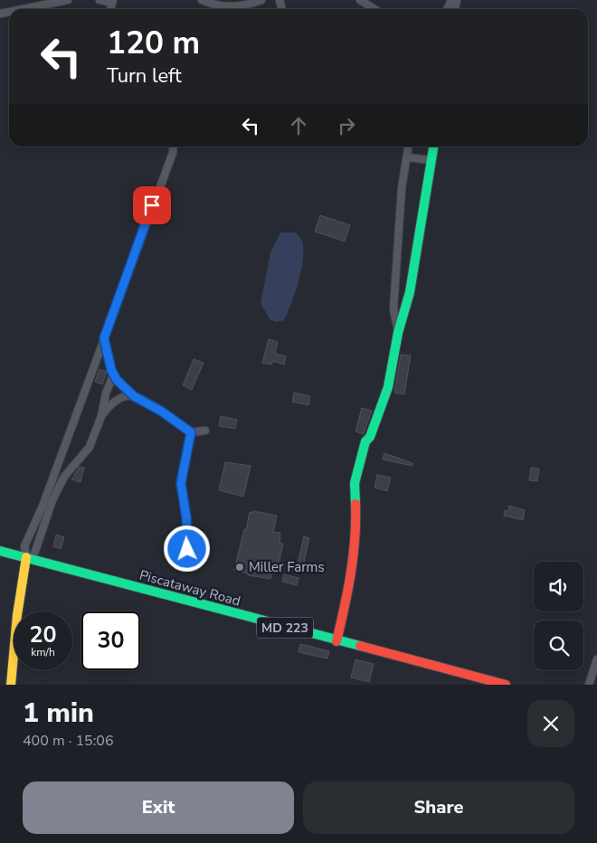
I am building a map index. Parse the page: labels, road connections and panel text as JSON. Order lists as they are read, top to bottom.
{
  "streets": {
    "street": ["Piscataway Road", "MD 223"]
  },
  "places": ["Miller Farms"],
  "page": {
    "turn": ["120 m", "Turn left"],
    "speed": "20 km/h",
    "limit": "30",
    "heading": ["1 min", "400 m · 15:06"],
    "buttons": ["Exit", "Share"]
  }
}
